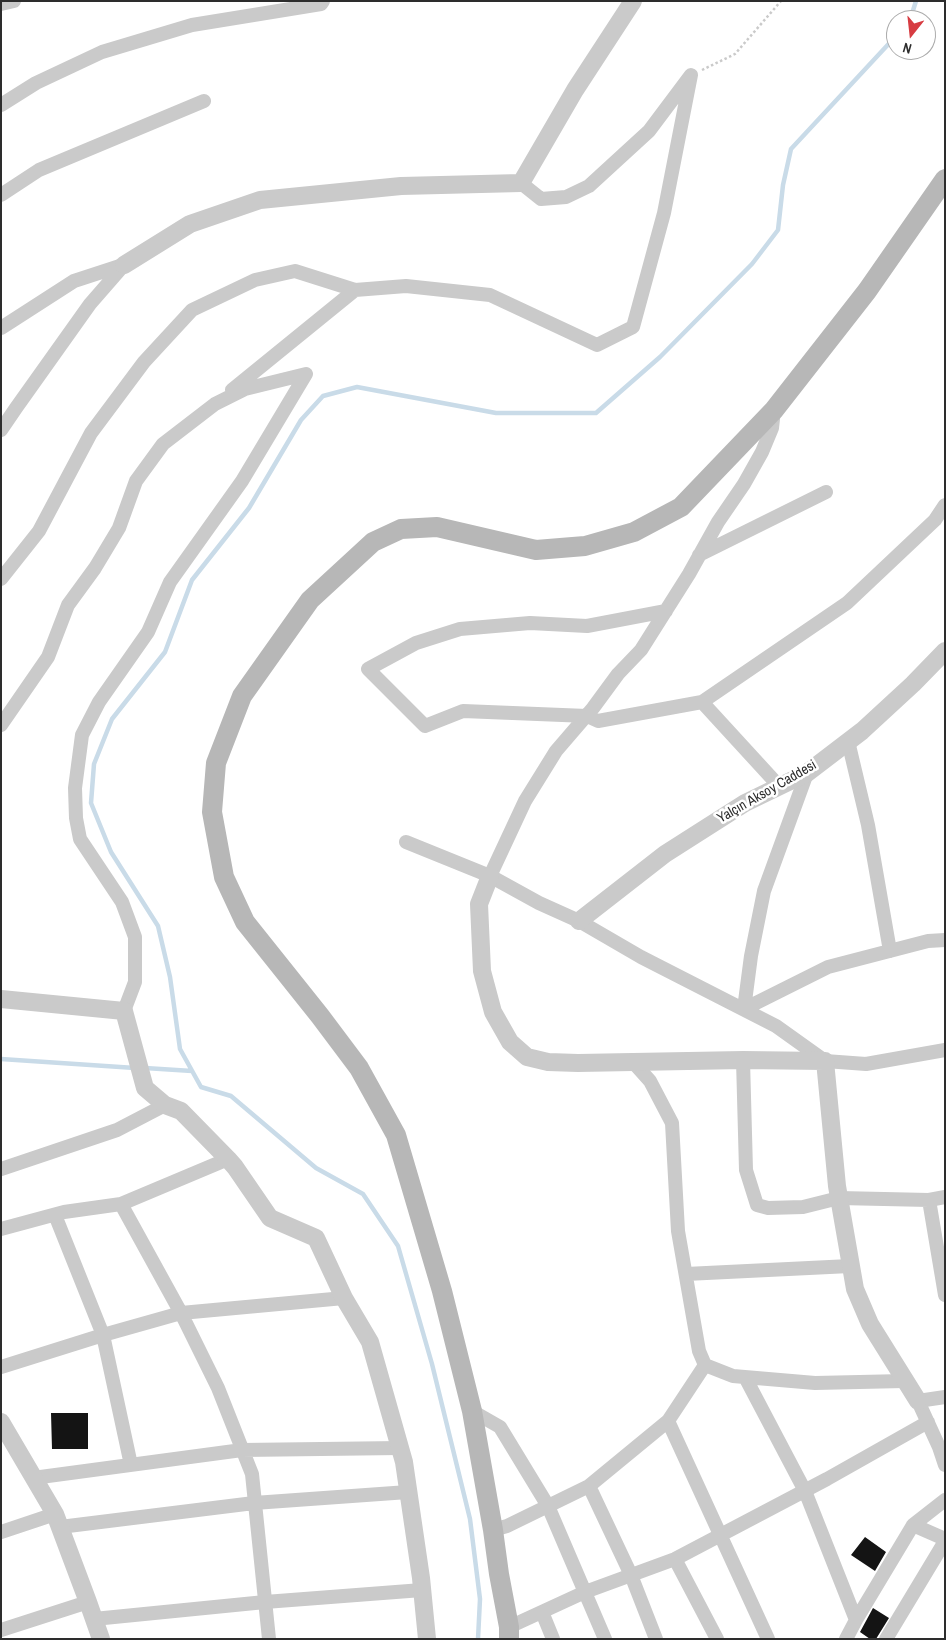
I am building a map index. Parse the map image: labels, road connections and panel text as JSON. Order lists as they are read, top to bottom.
{
  "streets": {
    "street": ["Yalçın Aksoy Caddesi"]
  },
  "north": "bottom"
}
